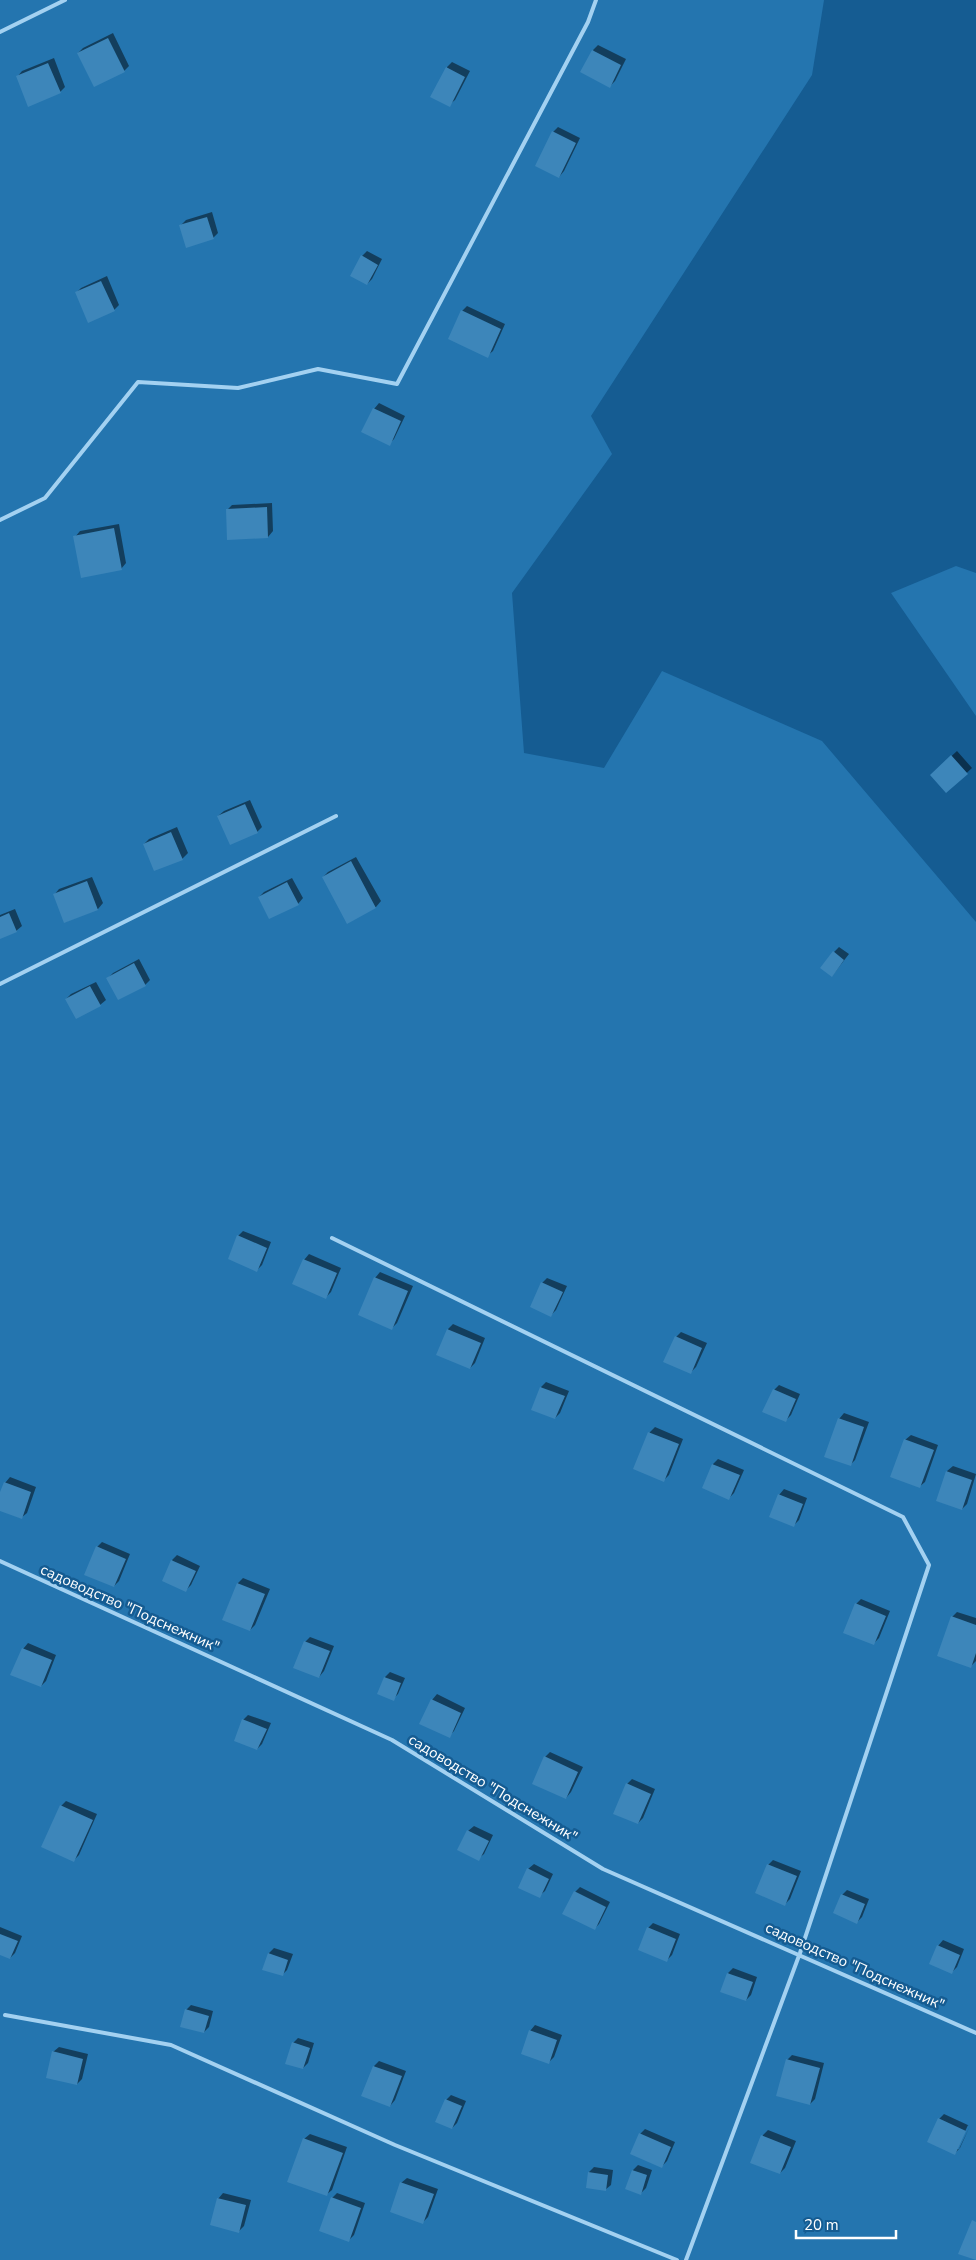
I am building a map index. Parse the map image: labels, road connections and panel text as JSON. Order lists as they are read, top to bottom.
{
  "streets": {
    "lane": ["садоводство \"Подснежник\""]
  },
  "scale_bar": "20 m"
}
